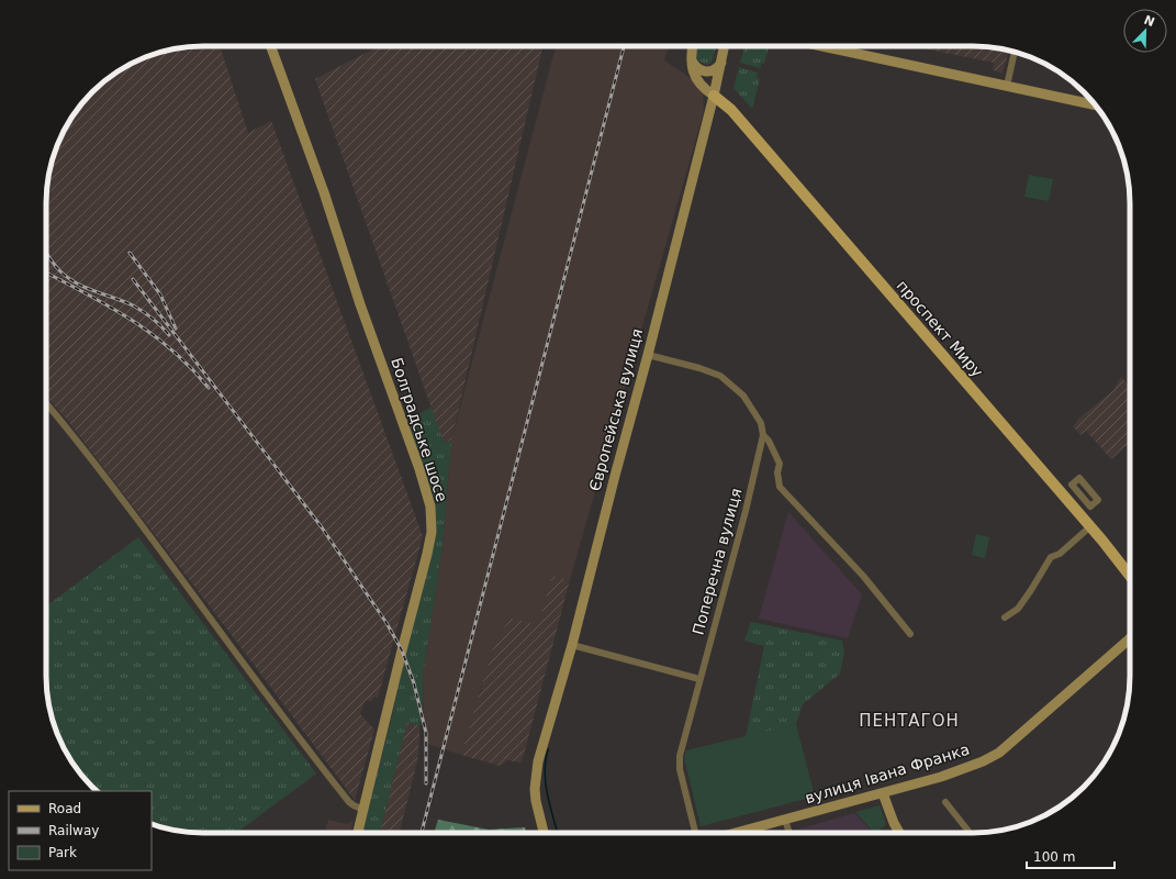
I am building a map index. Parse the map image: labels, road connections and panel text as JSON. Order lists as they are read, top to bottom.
{
  "streets": {
    "main road": [
      "проспект Миру",
      "Європейська вулиця",
      "Болградське шосе",
      "вулиця Івана Франка"
    ],
    "street": ["Поперечна вулиця"]
  },
  "crossings": [
    ["проспект Миру", "Європейська вулиця"]
  ],
  "districts": ["ПЕНТАГОН"],
  "legend": ["Road", "Railway", "Park"],
  "scale_bar": "100 m",
  "north": "top right"
}
